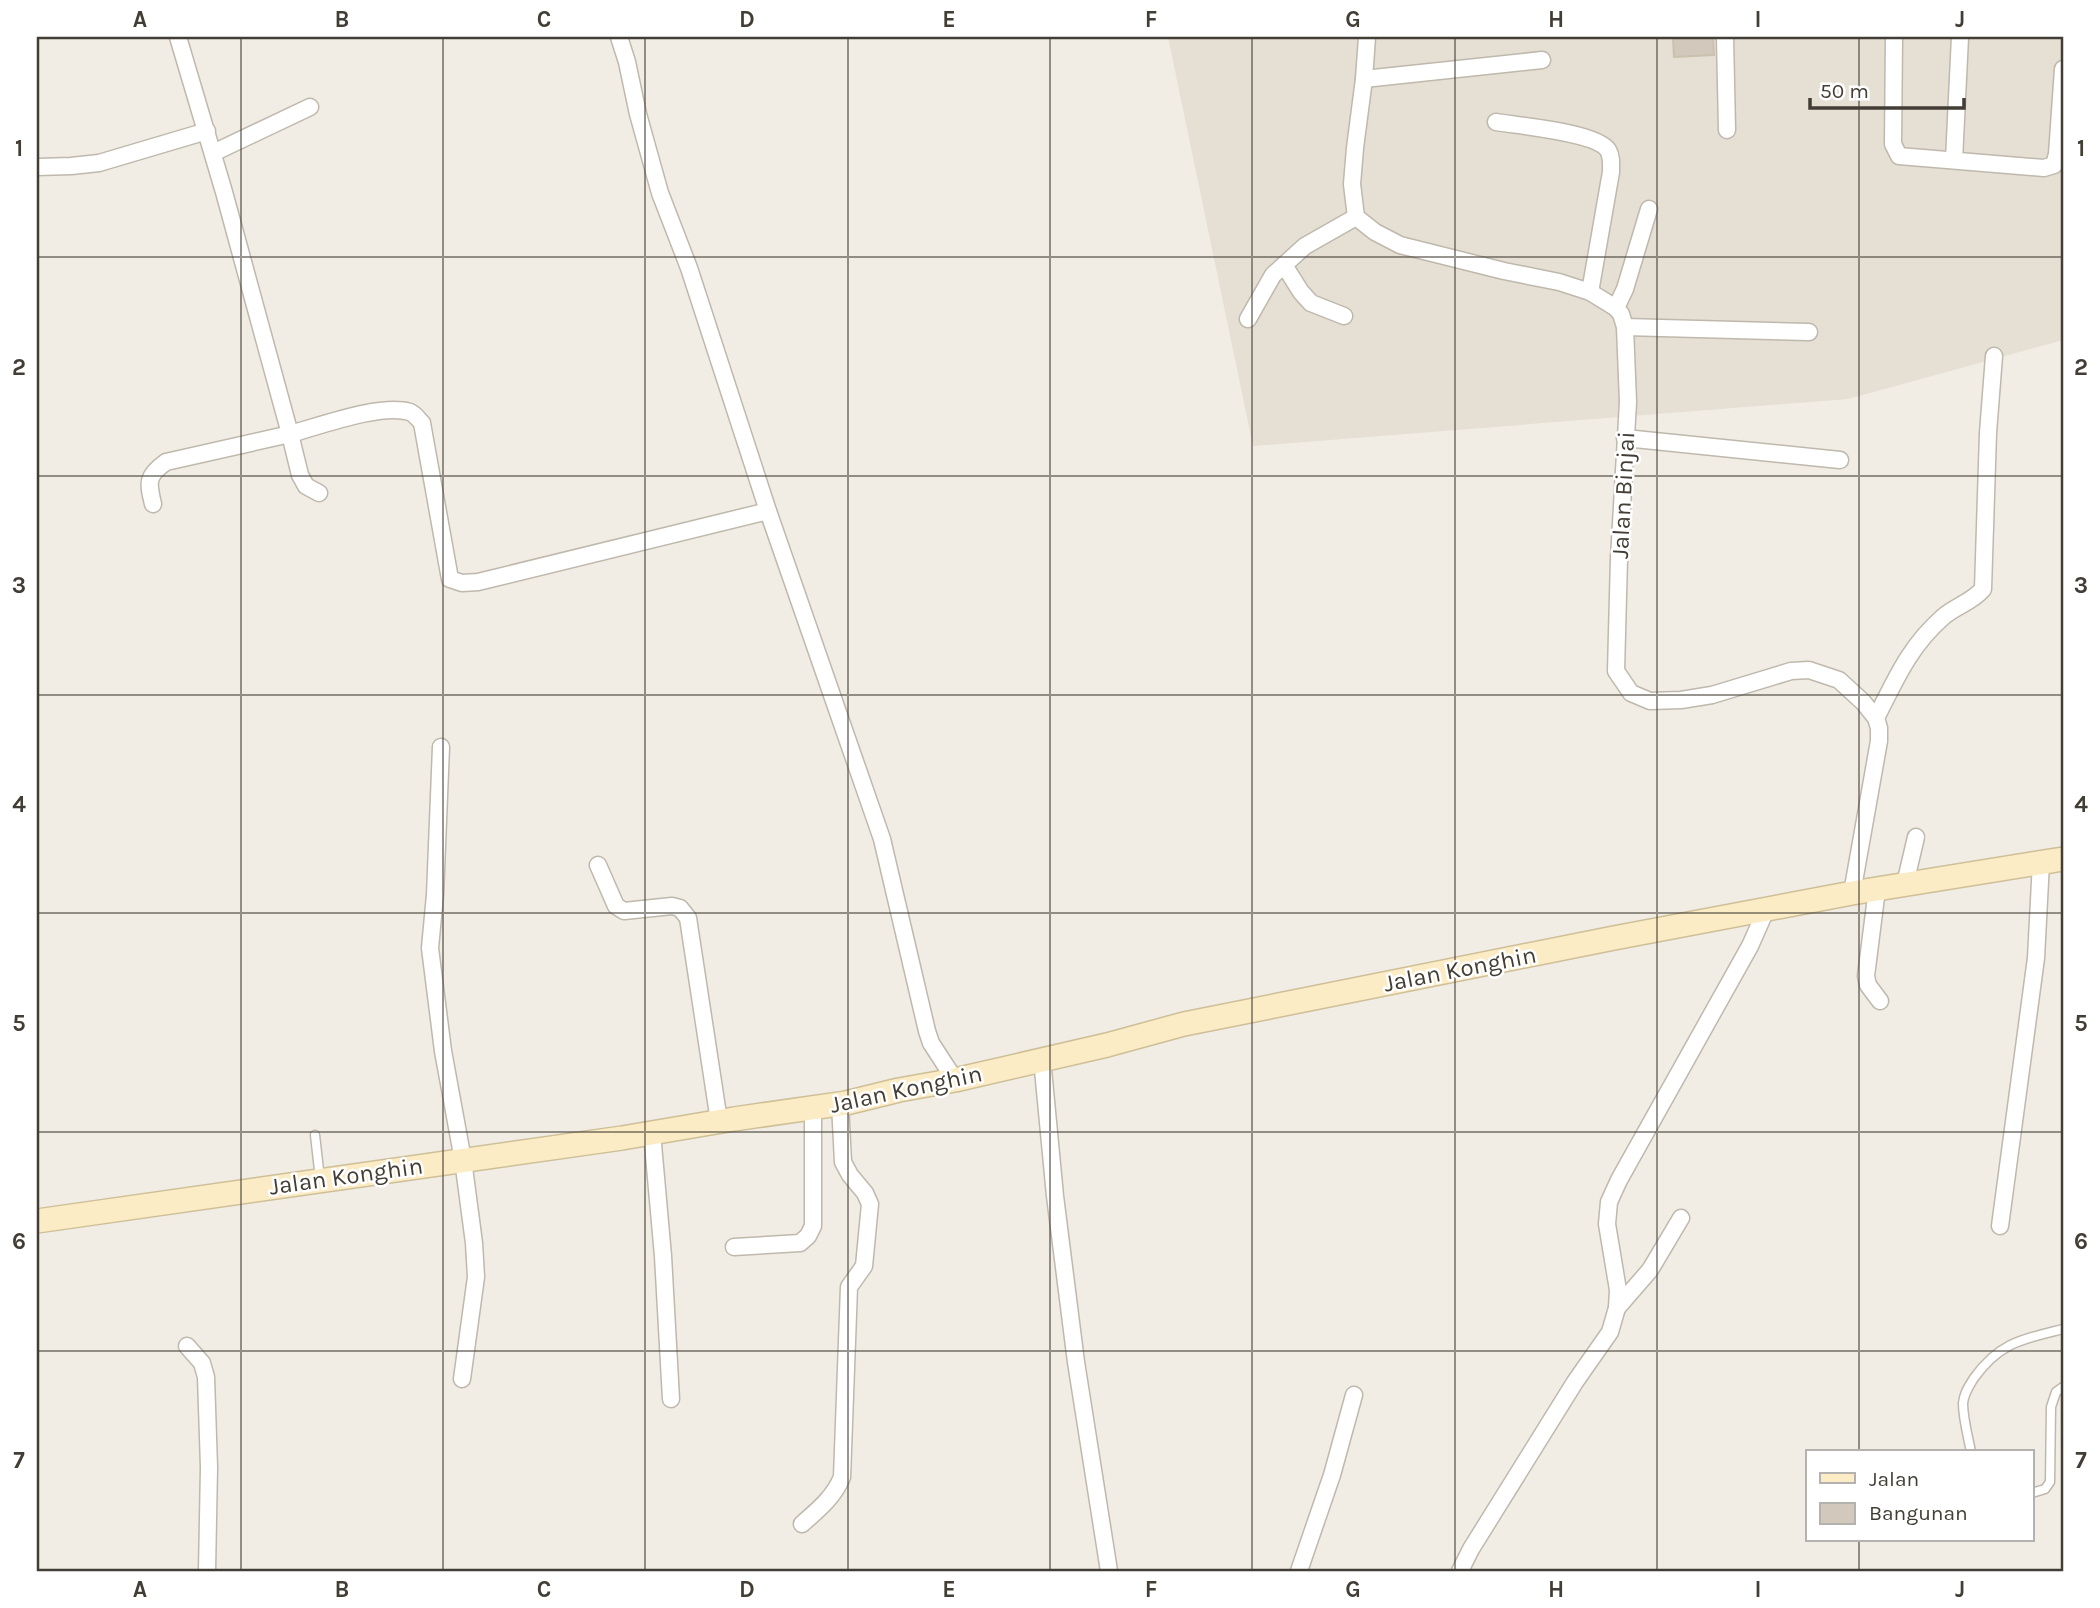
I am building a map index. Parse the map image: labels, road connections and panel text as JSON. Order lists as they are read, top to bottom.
{
  "streets": {
    "street": ["Jalan Binjai", "Jalan Konghin"]
  },
  "legend": ["Jalan", "Bangunan"],
  "scale_bar": "50 m",
  "grid": {
    "columns": [
      "A",
      "B",
      "C",
      "D",
      "E",
      "F",
      "G",
      "H",
      "I",
      "J"
    ],
    "rows": [
      "1",
      "2",
      "3",
      "4",
      "5",
      "6",
      "7"
    ]
  }
}
